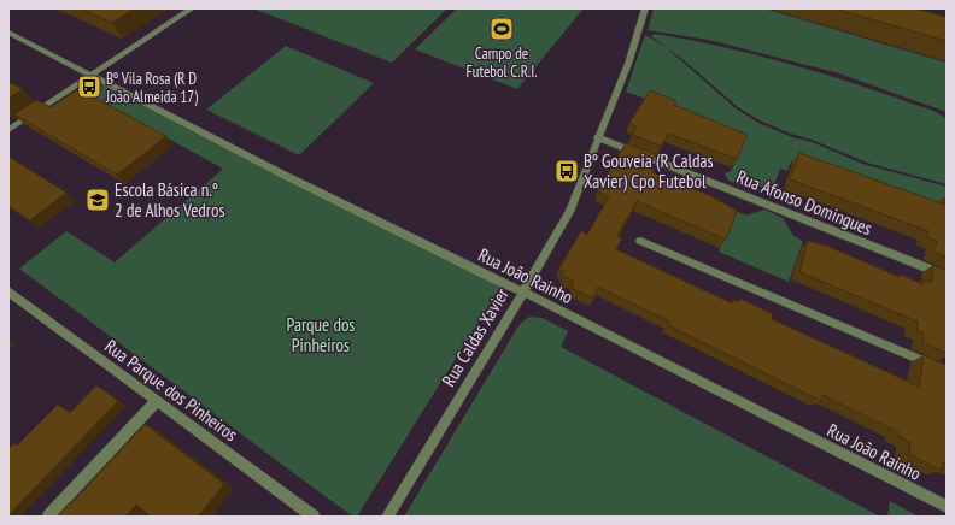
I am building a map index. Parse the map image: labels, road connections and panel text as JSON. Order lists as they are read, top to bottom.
{
  "streets": {
    "street": [
      "Rua Afonso Domingues",
      "Rua João Rainho",
      "Rua Caldas Xavier",
      "Rua Parque dos Pinheiros"
    ]
  },
  "crossings": [
    ["Rua Afonso Domingues", "Rua Caldas Xavier"],
    ["Rua João Rainho", "Rua Caldas Xavier"]
  ],
  "parks": ["Parque dos Pinheiros"],
  "places": {
    "sports": ["Campo de Futebol C.R.I."],
    "bus stop": ["Bº Vila Rosa (R D João Almeida 17)", "Bº Gouveia (R Caldas Xavier) Cpo Futebol"],
    "school or university": ["Escola Básica n.º 2 de Alhos Vedros"]
  }
}
